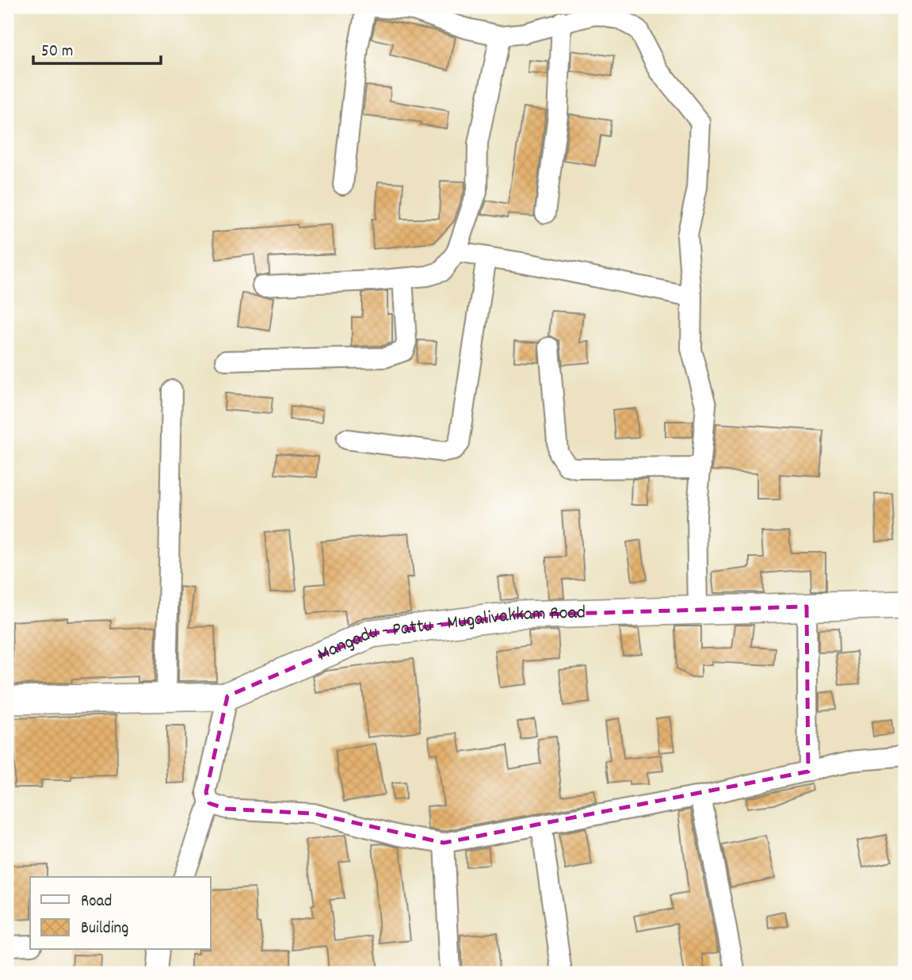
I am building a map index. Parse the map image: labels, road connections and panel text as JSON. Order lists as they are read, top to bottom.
{
  "streets": {
    "street": ["Mangadu - Pattu - Mugalivakkam Road"]
  },
  "legend": ["Road", "Building"],
  "scale_bar": "50 m"
}
